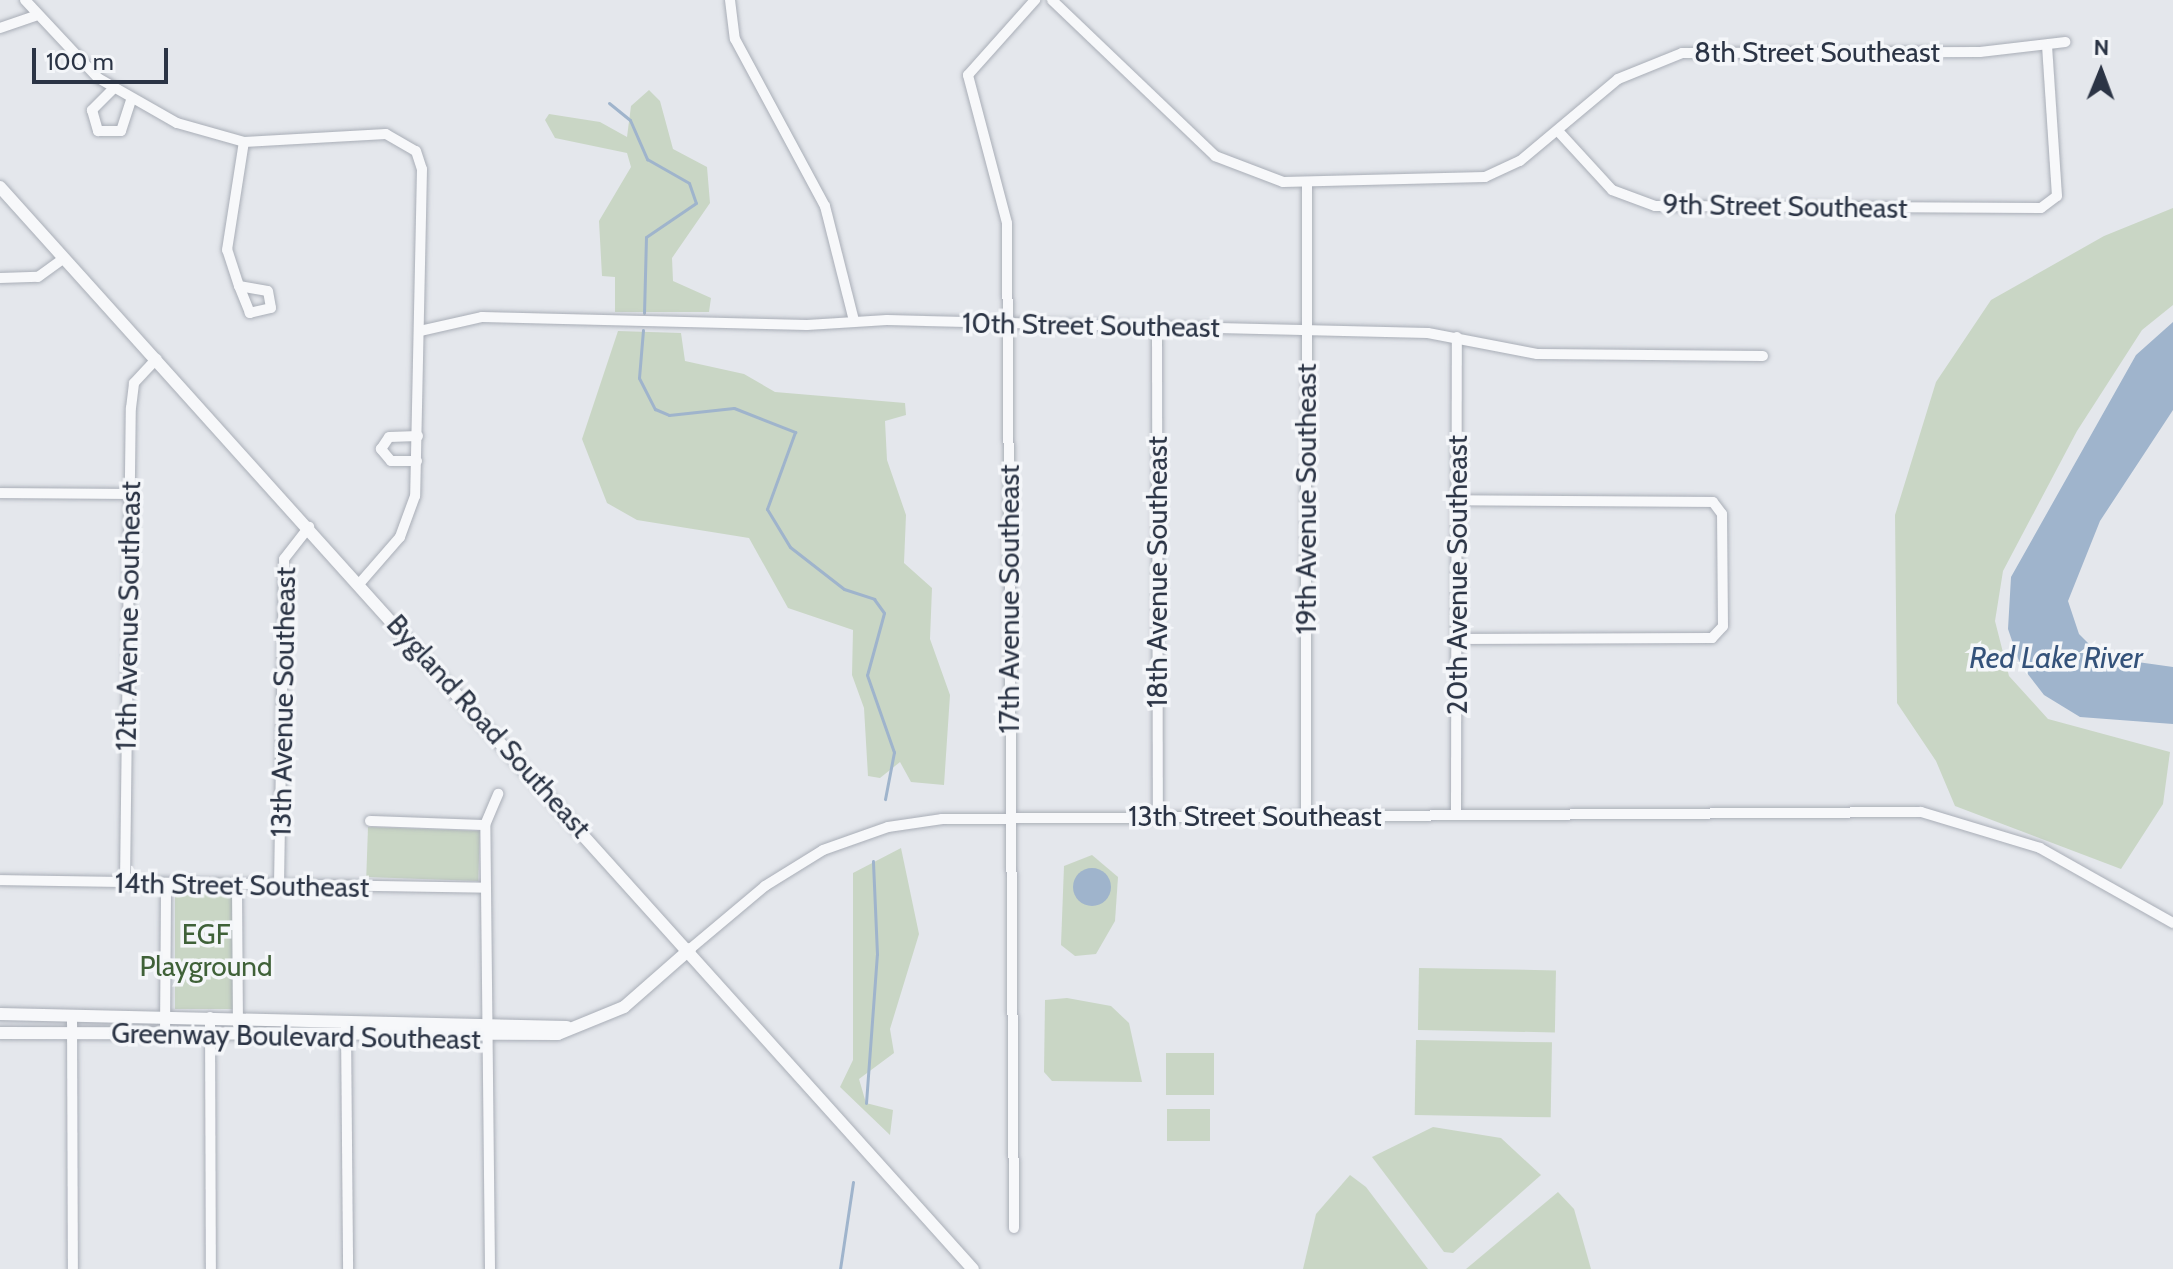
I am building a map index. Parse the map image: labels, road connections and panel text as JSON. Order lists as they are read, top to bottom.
{
  "streets": {
    "street": [
      "8th Street Southeast",
      "9th Street Southeast",
      "10th Street Southeast",
      "19th Avenue Southeast",
      "18th Avenue Southeast",
      "20th Avenue Southeast",
      "17th Avenue Southeast",
      "12th Avenue Southeast",
      "13th Avenue Southeast",
      "Bygland Road Southeast",
      "13th Street Southeast",
      "14th Street Southeast",
      "Greenway Boulevard Southeast"
    ]
  },
  "crossings": [
    ["8th Street Southeast", "9th Street Southeast"],
    ["8th Street Southeast", "19th Avenue Southeast"],
    ["10th Street Southeast", "19th Avenue Southeast"],
    ["10th Street Southeast", "18th Avenue Southeast"],
    ["10th Street Southeast", "20th Avenue Southeast"],
    ["10th Street Southeast", "17th Avenue Southeast"],
    ["19th Avenue Southeast", "13th Street Southeast"],
    ["18th Avenue Southeast", "13th Street Southeast"],
    ["20th Avenue Southeast", "13th Street Southeast"],
    ["17th Avenue Southeast", "13th Street Southeast"],
    ["12th Avenue Southeast", "Bygland Road Southeast"],
    ["12th Avenue Southeast", "14th Street Southeast"],
    ["13th Avenue Southeast", "Bygland Road Southeast"],
    ["13th Avenue Southeast", "14th Street Southeast"],
    ["Bygland Road Southeast", "13th Street Southeast"],
    ["Bygland Road Southeast", "Greenway Boulevard Southeast"],
    ["13th Street Southeast", "Greenway Boulevard Southeast"]
  ],
  "water": ["Red Lake River"],
  "parks": ["EGF Playground"],
  "scale_bar": "100 m",
  "north": "top"
}
